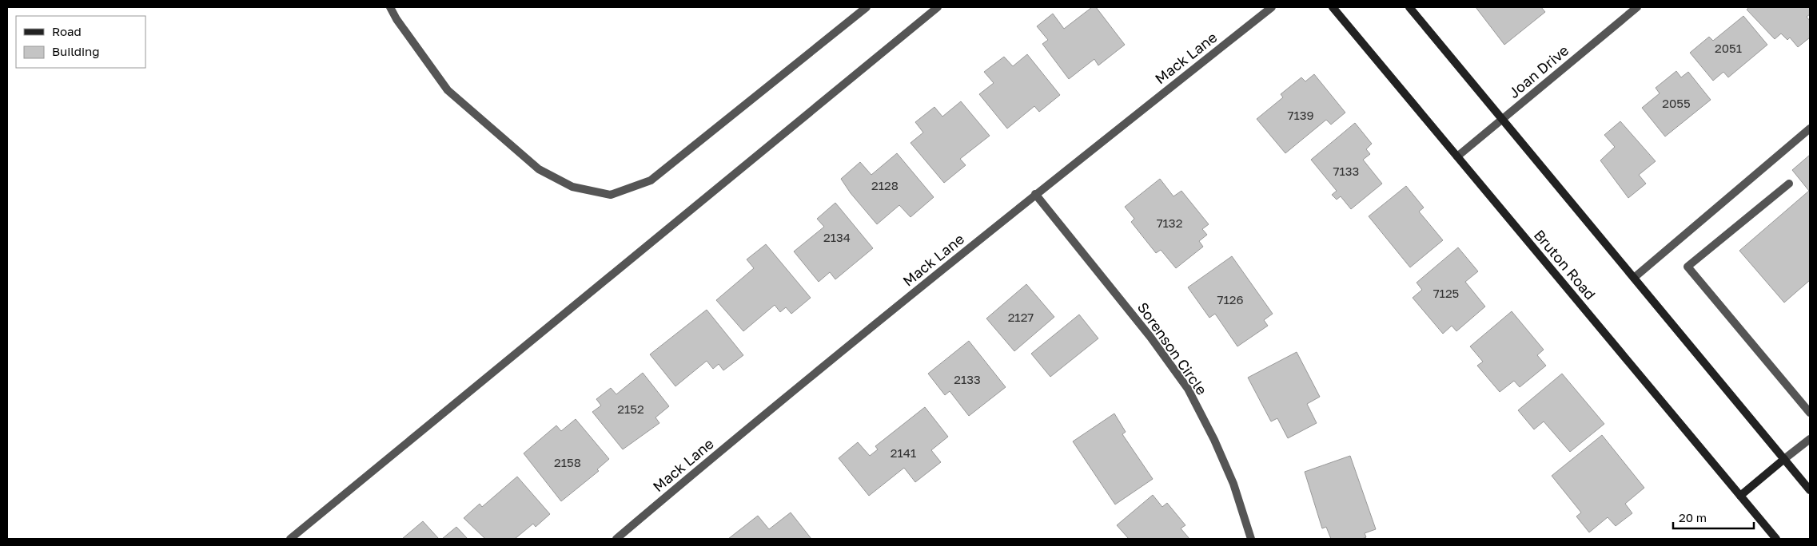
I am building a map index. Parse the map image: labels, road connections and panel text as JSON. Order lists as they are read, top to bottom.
{
  "streets": {
    "main road": ["Bruton Road"],
    "street": ["Mack Lane", "Joan Drive", "Sorenson Circle"]
  },
  "crossings": [
    ["Mack Lane", "Sorenson Circle"],
    ["Joan Drive", "Bruton Road"]
  ],
  "house_numbers": [
    "2051",
    "2055",
    "7139",
    "7133",
    "2128",
    "7132",
    "2134",
    "7125",
    "7126",
    "2127",
    "2133",
    "2152",
    "2141",
    "2158"
  ],
  "legend": ["Road", "Building"],
  "scale_bar": "20 m"
}
